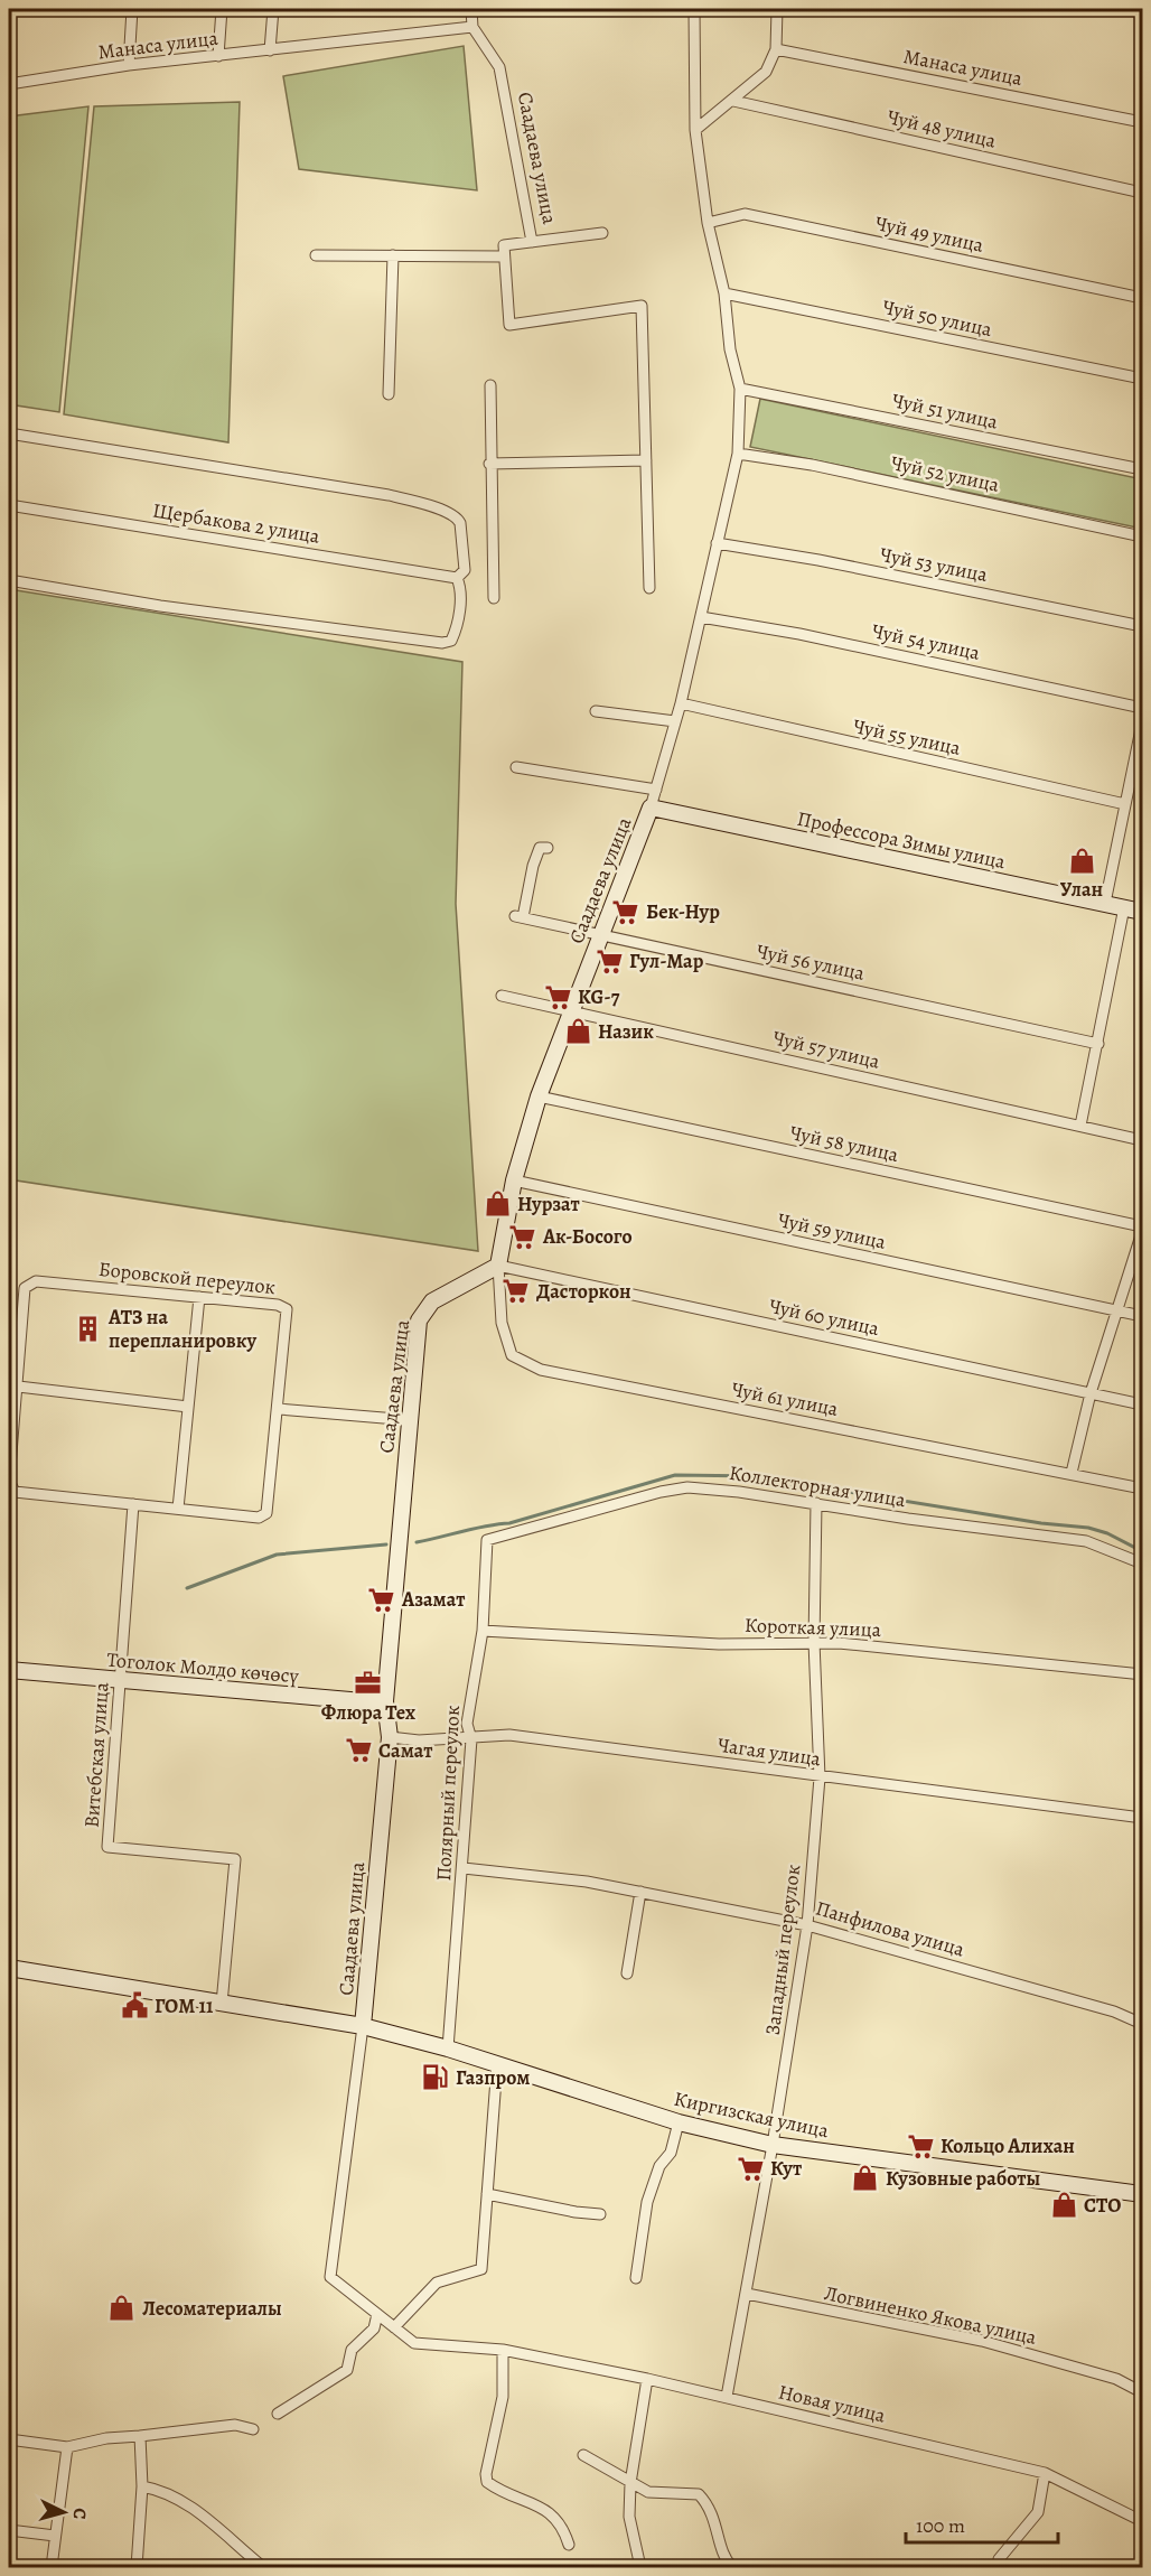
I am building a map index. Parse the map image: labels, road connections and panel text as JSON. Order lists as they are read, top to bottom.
{
  "streets": {
    "street": [
      "Манаса улица",
      "Чуй 48 улица",
      "Саадаева улица",
      "Чуй 49 улица",
      "Чуй 50 улица",
      "Чуй 51 улица",
      "Чуй 52 улица",
      "Щербакова 2 улица",
      "Чуй 53 улица",
      "Чуй 54 улица",
      "Чуй 55 улица",
      "Профессора Зимы улица",
      "Чуй 56 улица",
      "Чуй 57 улица",
      "Чуй 58 улица",
      "Чуй 59 улица",
      "Боровской переулок",
      "Чуй 60 улица",
      "Чуй 61 улица",
      "Коллекторная улица",
      "Короткая улица",
      "Тоголок Молдо көчөсү",
      "Чагая улица",
      "Витебская улица",
      "Полярный переулок",
      "Панфилова улица",
      "Западный переулок",
      "Киргизская улица",
      "Логвиненко Якова улица",
      "Новая улица"
    ]
  },
  "crossings": [
    ["Манаса улица", "Саадаева улица"],
    ["Саадаева улица", "Чуй 49 улица"],
    ["Саадаева улица", "Чуй 50 улица"],
    ["Саадаева улица", "Чуй 51 улица"],
    ["Саадаева улица", "Чуй 52 улица"],
    ["Саадаева улица", "Чуй 53 улица"],
    ["Саадаева улица", "Чуй 54 улица"],
    ["Саадаева улица", "Чуй 55 улица"],
    ["Саадаева улица", "Профессора Зимы улица"],
    ["Саадаева улица", "Чуй 56 улица"],
    ["Саадаева улица", "Чуй 57 улица"],
    ["Саадаева улица", "Чуй 58 улица"],
    ["Саадаева улица", "Чуй 59 улица"],
    ["Саадаева улица", "Чуй 60 улица"],
    ["Саадаева улица", "Чуй 61 улица"],
    ["Саадаева улица", "Тоголок Молдо көчөсү"],
    ["Саадаева улица", "Чагая улица"],
    ["Саадаева улица", "Киргизская улица"],
    ["Саадаева улица", "Новая улица"],
    ["Боровской переулок", "Витебская улица"],
    ["Чуй 60 улица", "Чуй 61 улица"],
    ["Коллекторная улица", "Полярный переулок"],
    ["Коллекторная улица", "Западный переулок"],
    ["Короткая улица", "Полярный переулок"],
    ["Короткая улица", "Западный переулок"],
    ["Тоголок Молдо көчөсү", "Витебская улица"],
    ["Чагая улица", "Полярный переулок"],
    ["Чагая улица", "Западный переулок"],
    ["Витебская улица", "Киргизская улица"],
    ["Полярный переулок", "Панфилова улица"],
    ["Полярный переулок", "Киргизская улица"],
    ["Панфилова улица", "Западный переулок"],
    ["Западный переулок", "Киргизская улица"],
    ["Западный переулок", "Логвиненко Якова улица"],
    ["Западный переулок", "Новая улица"]
  ],
  "places": {
    "shop": [
      "Улан",
      "Назик",
      "Нурзат",
      "Кузовные работы",
      "СТО",
      "Лесоматериалы"
    ],
    "supermarket": [
      "Бек-Нур",
      "Гул-Мар",
      "KG-7",
      "Ак-Босого",
      "Дасторкон",
      "Азамат",
      "Самат",
      "Кольцо Алихан",
      "Кут"
    ],
    "building": ["АТЗ на перепланировку"],
    "office": ["Флюра Тех"],
    "public building": ["ГОМ 11"],
    "fuel station": ["Газпром"]
  },
  "scale_bar": "100 m",
  "north": "right"
}
